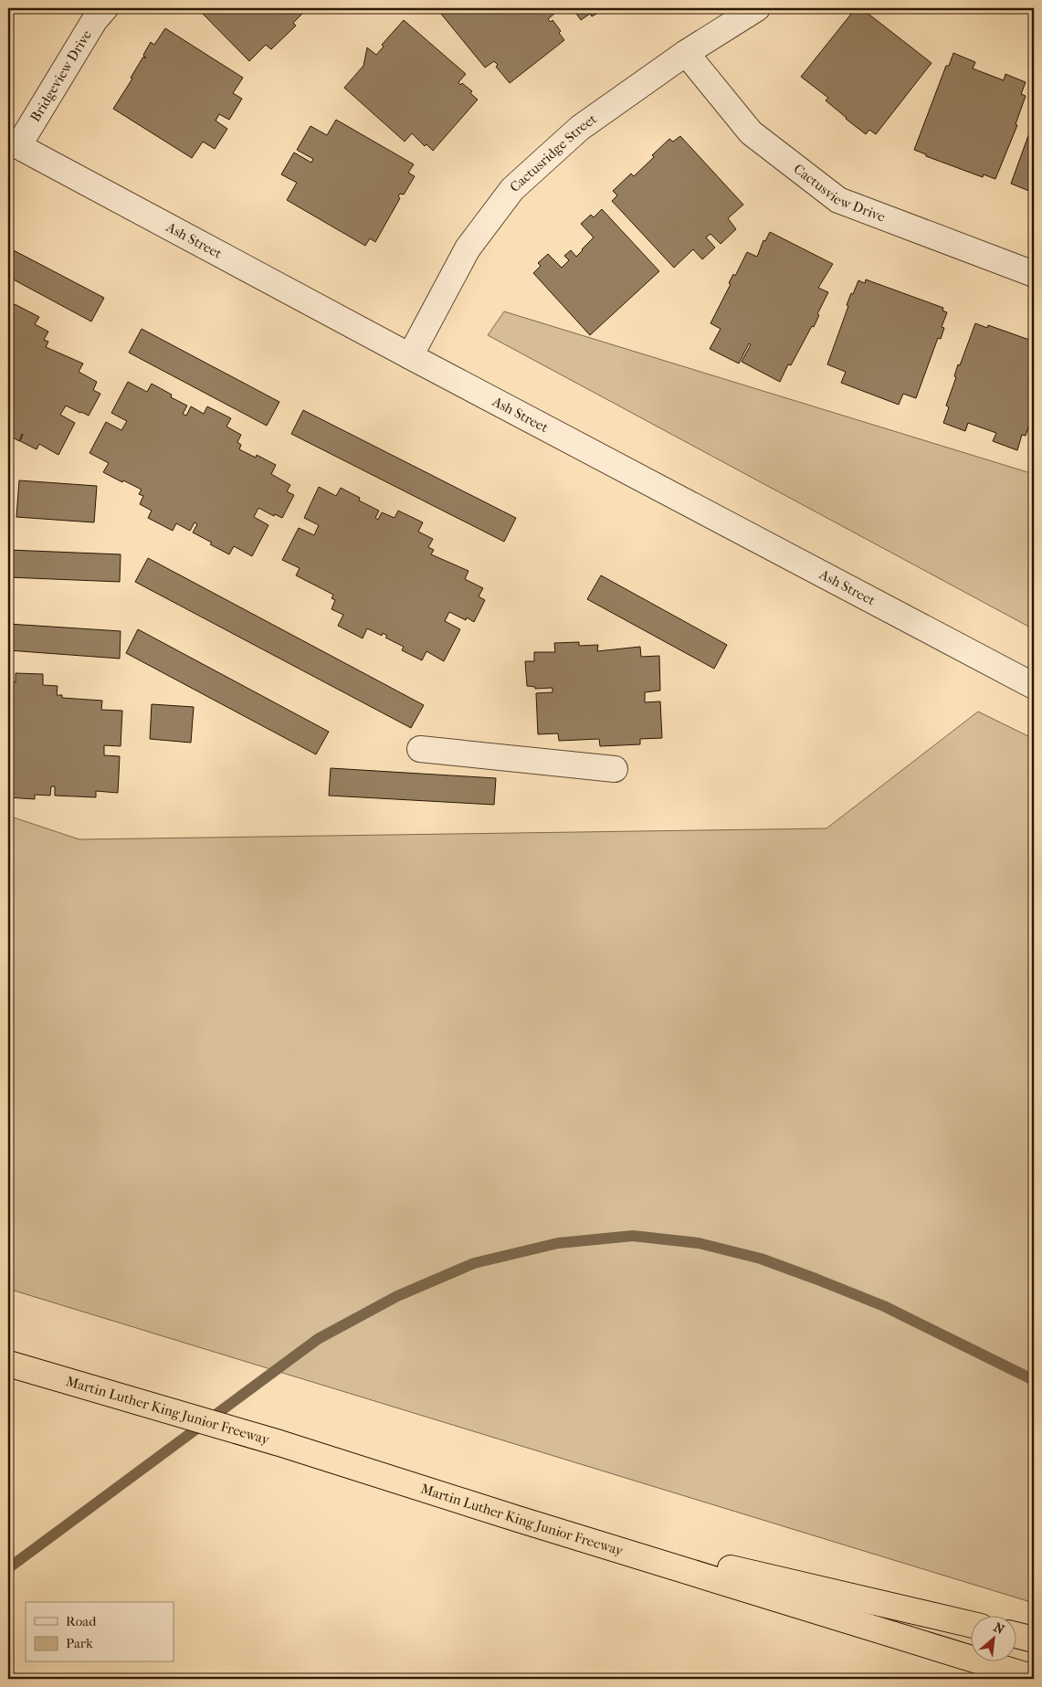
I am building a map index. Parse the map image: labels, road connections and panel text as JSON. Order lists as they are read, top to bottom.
{
  "streets": {
    "highway": ["Martin Luther King Junior Freeway"],
    "street": [
      "Bridgeview Drive",
      "Cactusridge Street",
      "Cactusview Drive",
      "Ash Street"
    ]
  },
  "crossings": [
    ["Bridgeview Drive", "Ash Street"],
    ["Cactusridge Street", "Cactusview Drive"],
    ["Cactusridge Street", "Ash Street"]
  ],
  "legend": ["Road", "Park"],
  "north": "top right"
}
